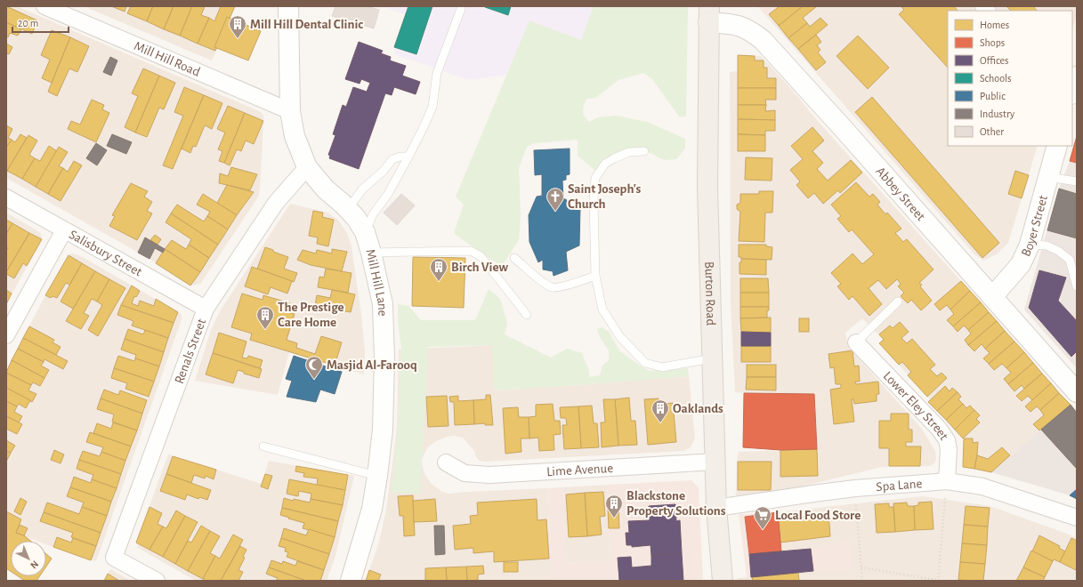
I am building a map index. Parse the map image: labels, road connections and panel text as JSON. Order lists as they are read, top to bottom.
{
  "streets": {
    "main road": ["Burton Road"],
    "street": [
      "Mill Hill Road",
      "Abbey Street",
      "Boyer Street",
      "Salisbury Street",
      "Mill Hill Lane",
      "Renals Street",
      "Lower Eley Street",
      "Lime Avenue",
      "Spa Lane"
    ]
  },
  "crossings": [
    ["Mill Hill Road", "Mill Hill Lane"],
    ["Abbey Street", "Boyer Street"],
    ["Abbey Street", "Burton Road"],
    ["Salisbury Street", "Renals Street"],
    ["Mill Hill Lane", "Renals Street"],
    ["Burton Road", "Lime Avenue"],
    ["Burton Road", "Spa Lane"],
    ["Lower Eley Street", "Spa Lane"]
  ],
  "places": {
    "building": [
      "Mill Hill Dental Clinic",
      "Birch View",
      "The Prestige Care Home",
      "Oaklands",
      "Blackstone Property Solutions"
    ],
    "church": ["Saint Joseph's Church"],
    "mosque": ["Masjid Al-Farooq"],
    "supermarket": ["Local Food Store"]
  },
  "legend": [
    "Homes",
    "Shops",
    "Offices",
    "Schools",
    "Public",
    "Industry",
    "Other"
  ],
  "scale_bar": "20 m",
  "north": "bottom right"
}
